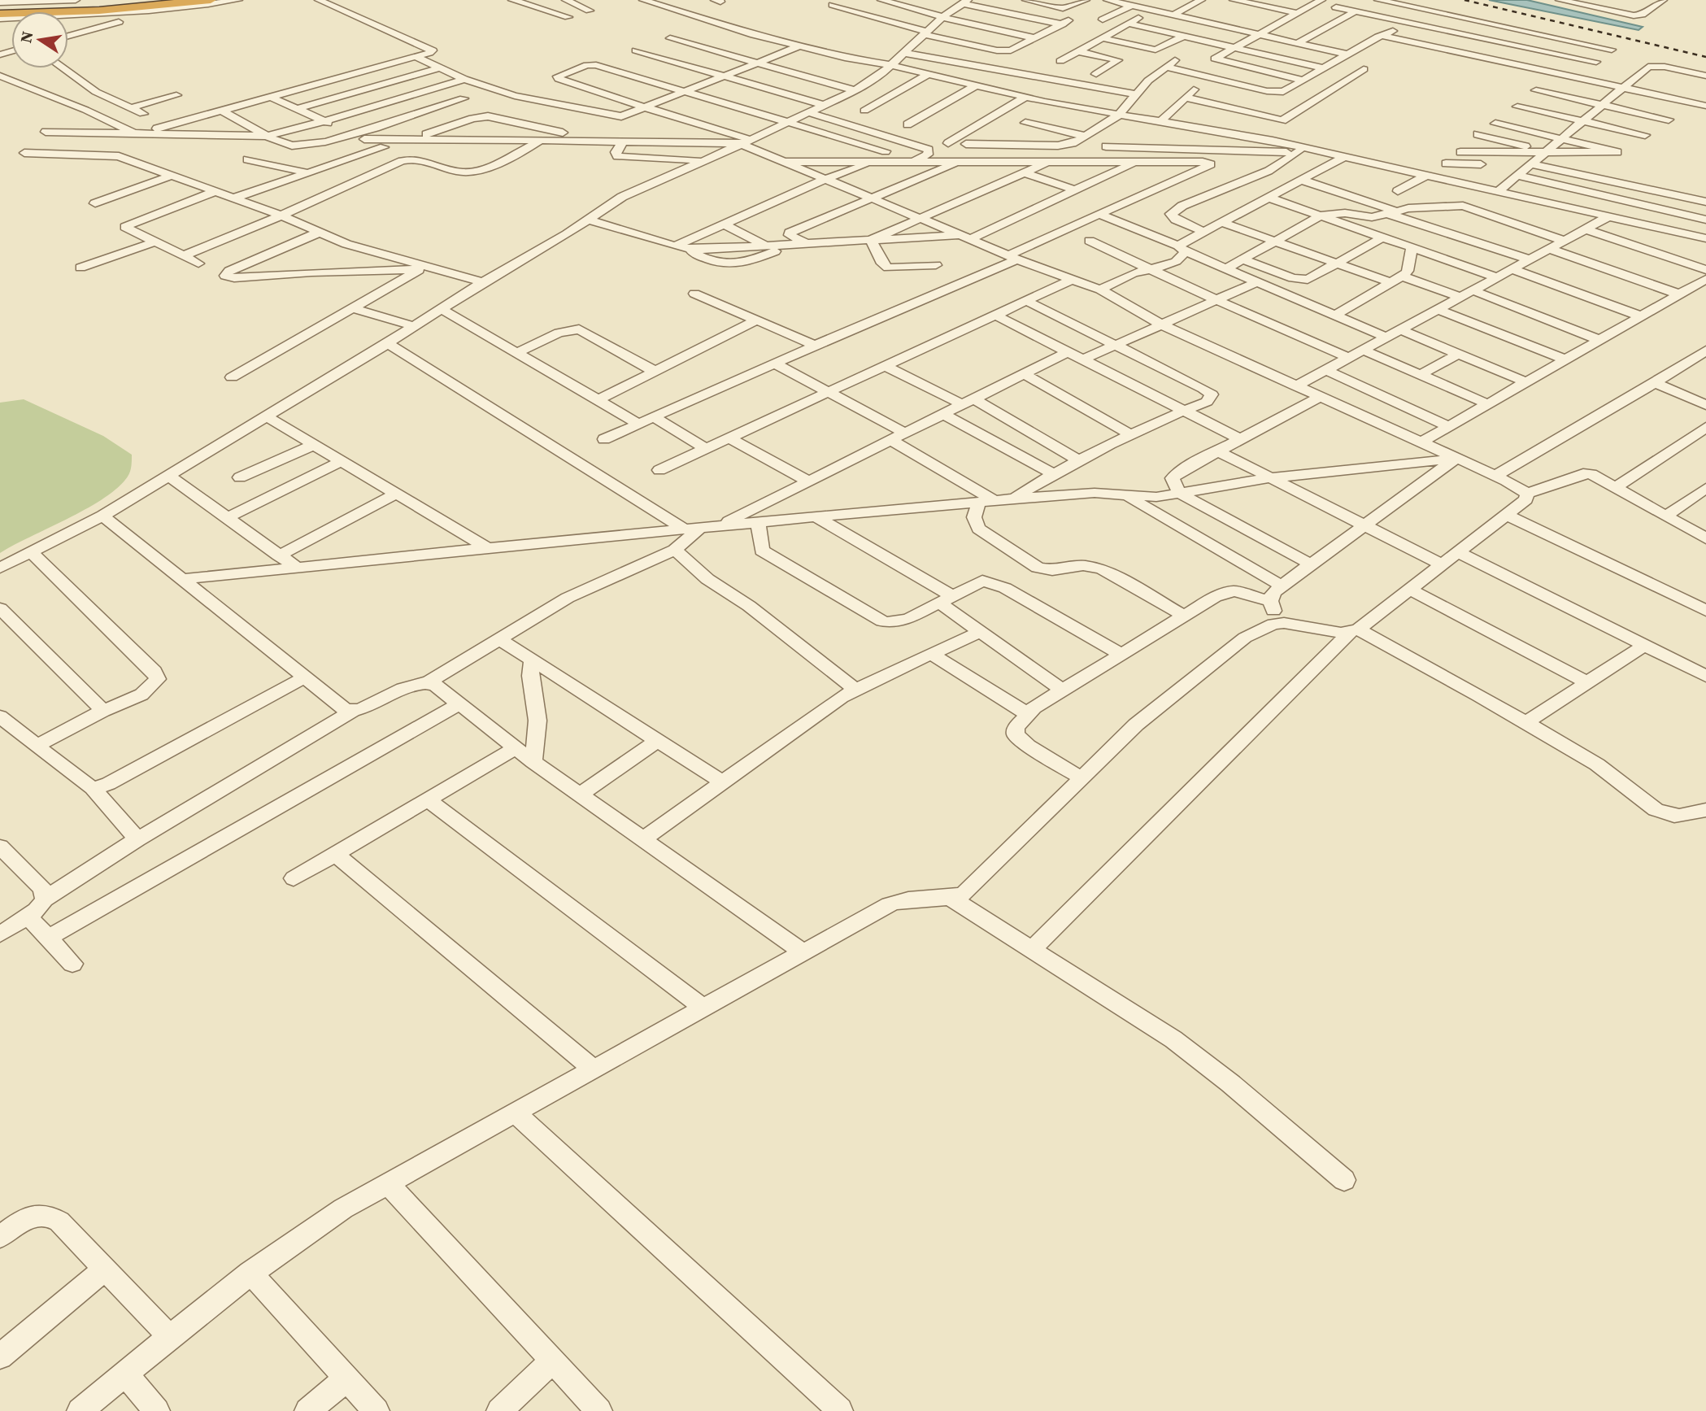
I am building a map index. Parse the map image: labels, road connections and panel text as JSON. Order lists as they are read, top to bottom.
{
  "north": "left"
}
